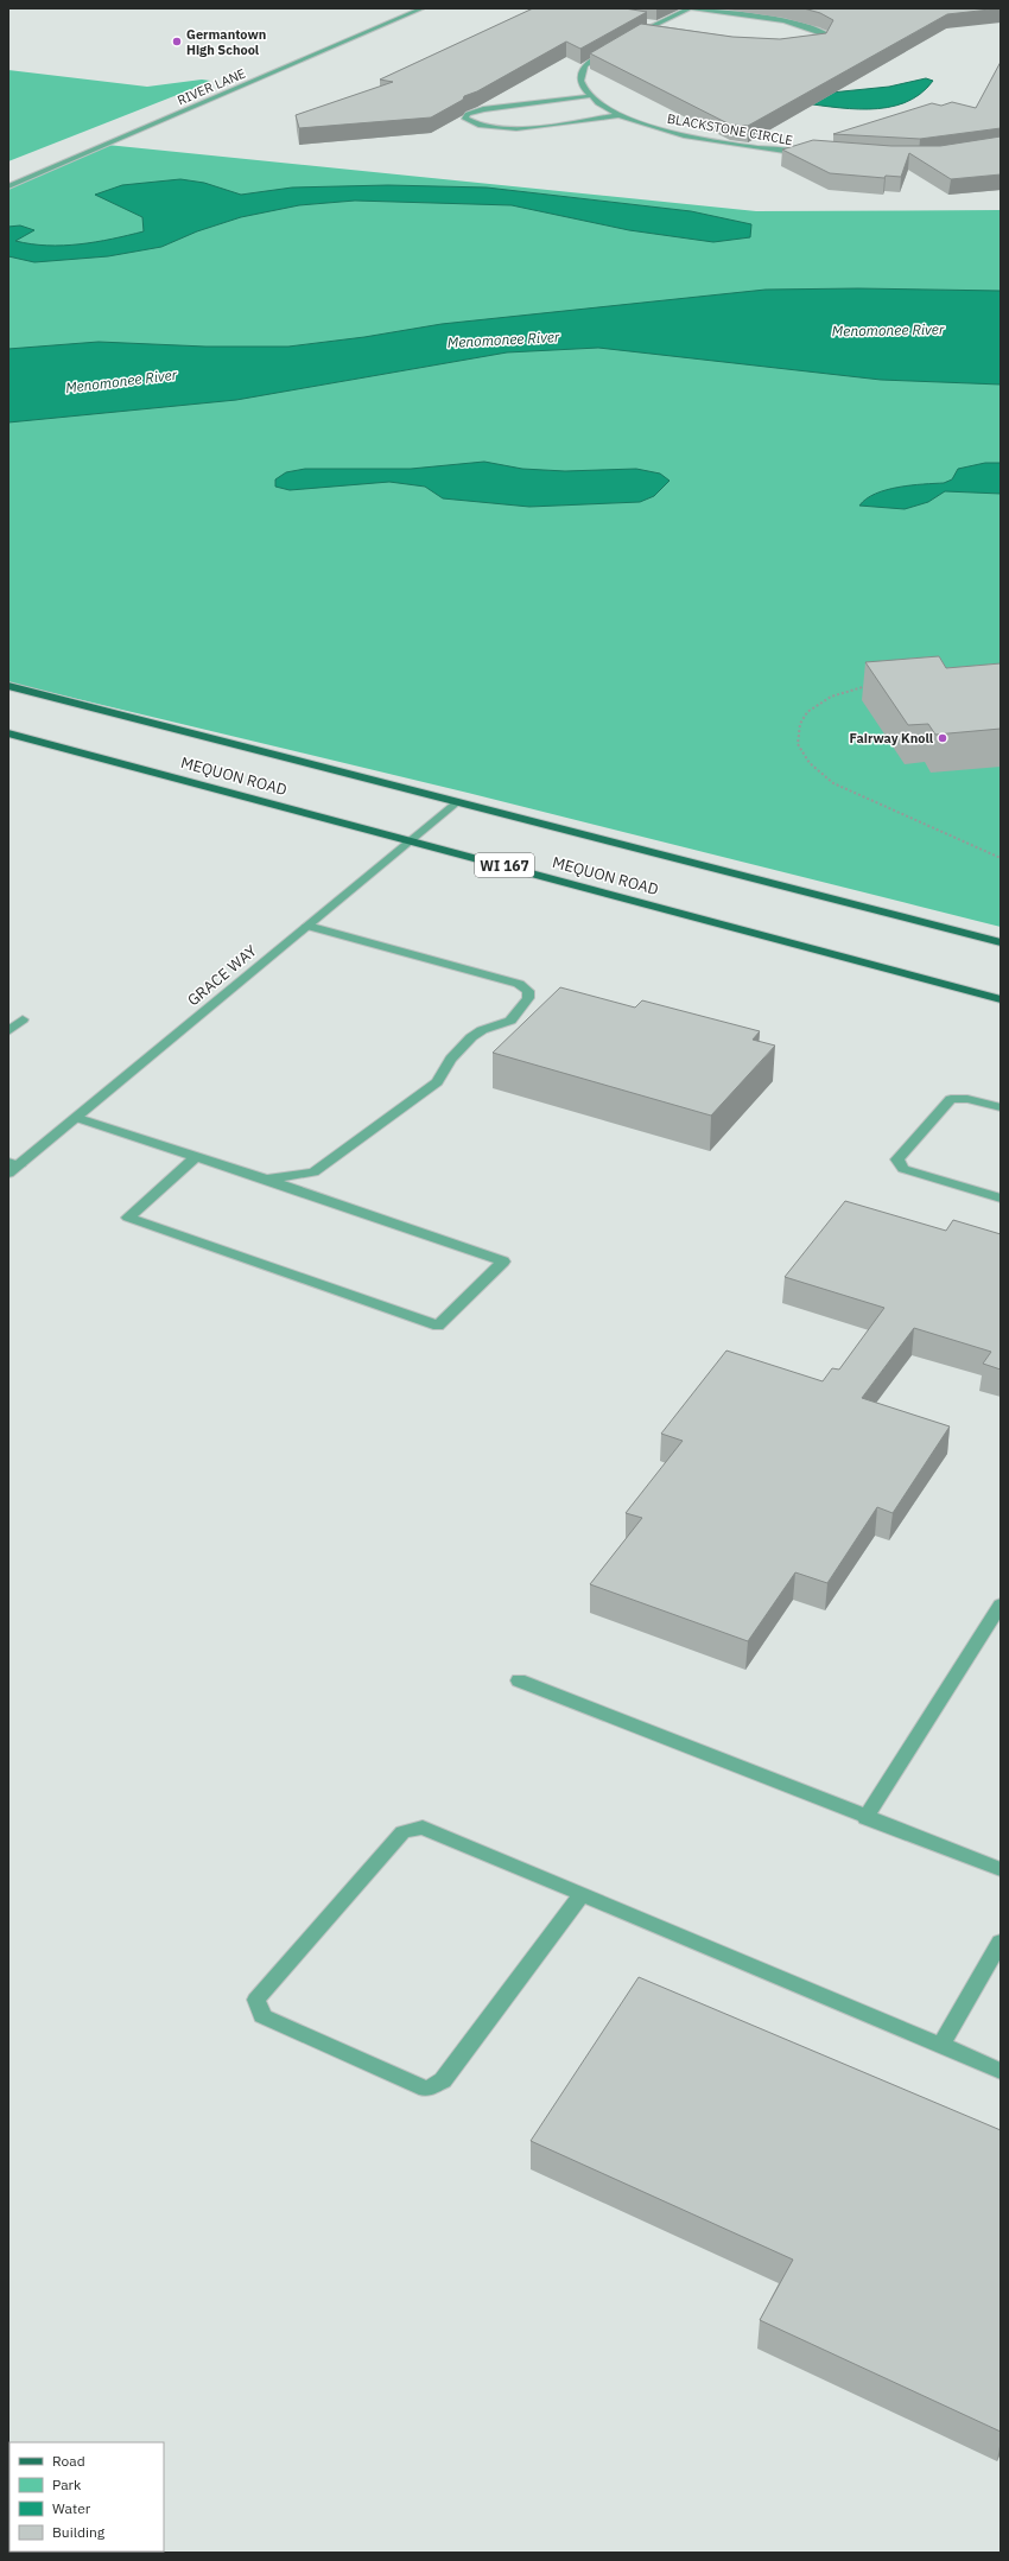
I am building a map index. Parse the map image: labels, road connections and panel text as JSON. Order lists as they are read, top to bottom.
{
  "streets": {
    "main road": ["MEQUON ROAD", "WI 167"],
    "street": ["RIVER LANE", "BLACKSTONE CIRCLE", "GRACE WAY"]
  },
  "crossings": [
    ["MEQUON ROAD", "GRACE WAY"]
  ],
  "water": ["Menomonee River"],
  "places": ["Germantown High School", "Fairway Knoll"],
  "legend": [
    "Road",
    "Park",
    "Water",
    "Building"
  ]
}
